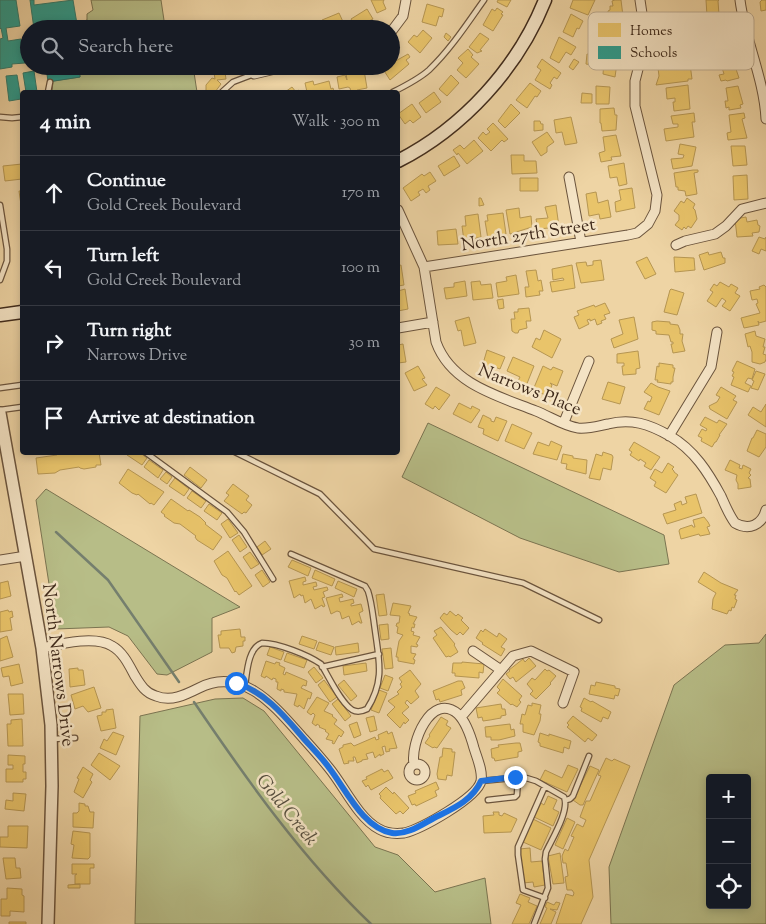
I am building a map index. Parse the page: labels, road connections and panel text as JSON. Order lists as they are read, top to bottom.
{
  "streets": {
    "street": ["North 27th Street", "Narrows Place", "North Narrows Drive"]
  },
  "crossings": [
    ["North 27th Street", "Narrows Place"]
  ],
  "water": ["Gold Creek"],
  "legend": ["Homes", "Schools"],
  "page": {
    "search": "Search here",
    "heading": ["4 min", "Walk · 300 m"],
    "list": [
      ["Continue", "Gold Creek Boulevard", "170 m"],
      ["Turn left", "Gold Creek Boulevard", "100 m"],
      ["Turn right", "Narrows Drive", "30 m"],
      "Arrive at destination"
    ],
    "map_buttons": ["+", "−"]
  }
}
